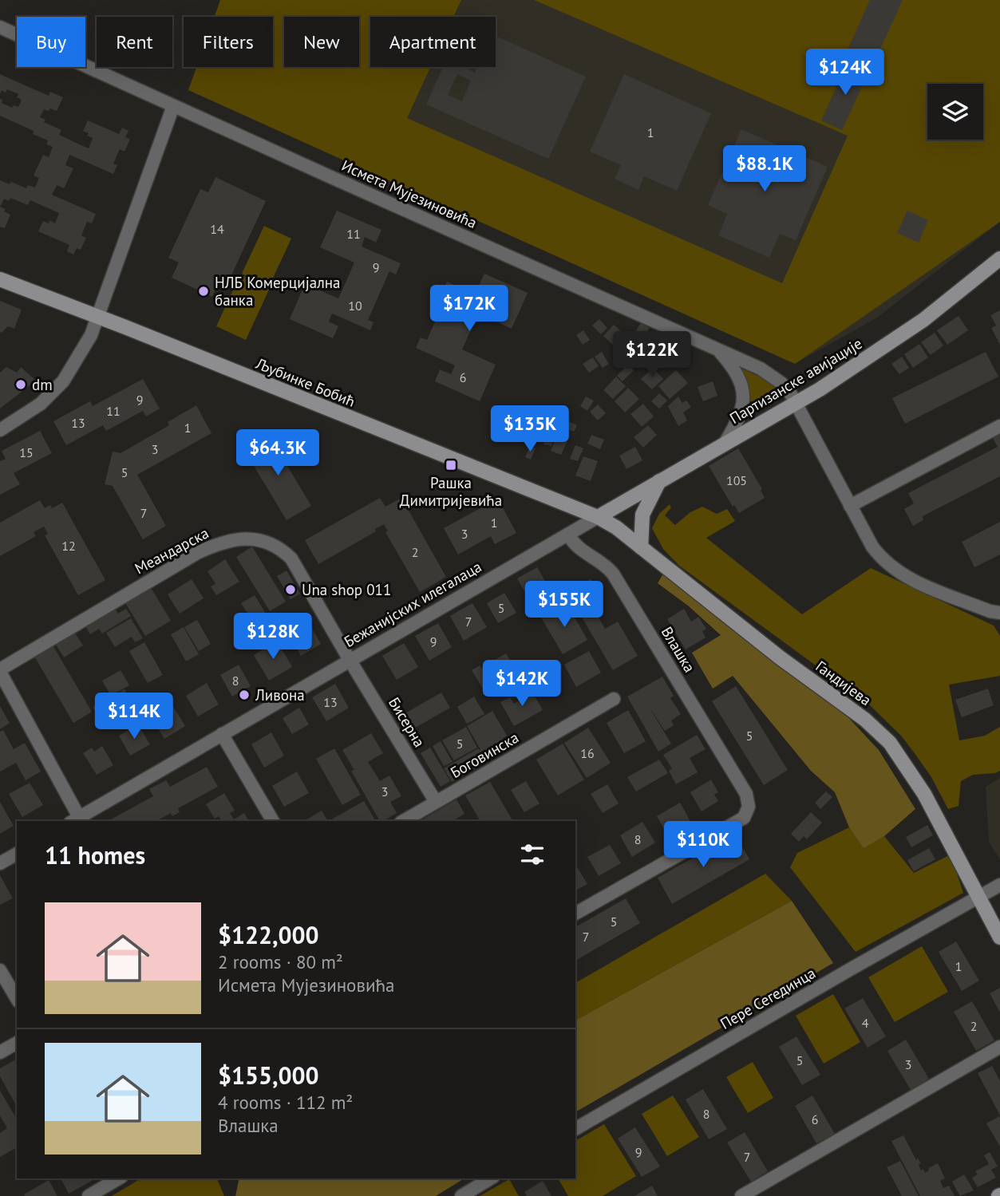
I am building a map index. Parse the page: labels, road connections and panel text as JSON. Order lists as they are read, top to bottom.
{
  "streets": {
    "main road": ["Партизанске авијације", "Љубинке Бобић", "Гандијева"],
    "street": [
      "Исмета Мујезиновића",
      "Меандарска",
      "Бежанијских илегалаца",
      "Влашка",
      "Бисерна",
      "Боговинска",
      "Пере Сегединца"
    ]
  },
  "crossings": [
    ["Исмета Мујезиновића", "Партизанске авијације"],
    ["Партизанске авијације", "Љубинке Бобић"],
    ["Партизанске авијације", "Бежанијских илегалаца"],
    ["Партизанске авијације", "Гандијева"],
    ["Љубинке Бобић", "Бежанијских илегалаца"],
    ["Љубинке Бобић", "Гандијева"],
    ["Меандарска", "Бежанијских илегалаца"],
    ["Меандарска", "Бисерна"],
    ["Бежанијских илегалаца", "Влашка"],
    ["Бежанијских илегалаца", "Гандијева"],
    ["Бежанијских илегалаца", "Бисерна"],
    ["Гандијева", "Пере Сегединца"],
    ["Бисерна", "Боговинска"]
  ],
  "places": {
    "other": [
      "НЛБ Комерцијална банка",
      "dm",
      "Una shop 011",
      "Ливона"
    ],
    "transit": ["Рашка Димитријевића"]
  },
  "house_numbers": [
    "1",
    "14",
    "11",
    "9",
    "10",
    "6",
    "9",
    "11",
    "13",
    "1",
    "3",
    "15",
    "5",
    "105",
    "7",
    "1",
    "3",
    "12",
    "2",
    "5",
    "7",
    "9",
    "8",
    "13",
    "5",
    "5",
    "16",
    "3",
    "8",
    "5",
    "7",
    "1",
    "4",
    "2",
    "5",
    "3",
    "8",
    "6",
    "9",
    "7"
  ],
  "page": {
    "chip": [
      "Buy",
      "Rent",
      "Filters",
      "New",
      "Apartment"
    ],
    "price": [
      "$124K",
      "$88.1K",
      "$172K",
      "$122K",
      "$135K",
      "$64.3K",
      "$155K",
      "$128K",
      "$142K",
      "$114K",
      "$110K"
    ],
    "heading": "11 homes",
    "list": [
      {
        "name": "$122,000",
        "note": "2 rooms · 80 m² · Исмета Мујезиновића"
      },
      {
        "name": "$155,000",
        "note": "4 rooms · 112 m² · Влашка"
      }
    ]
  }
}
